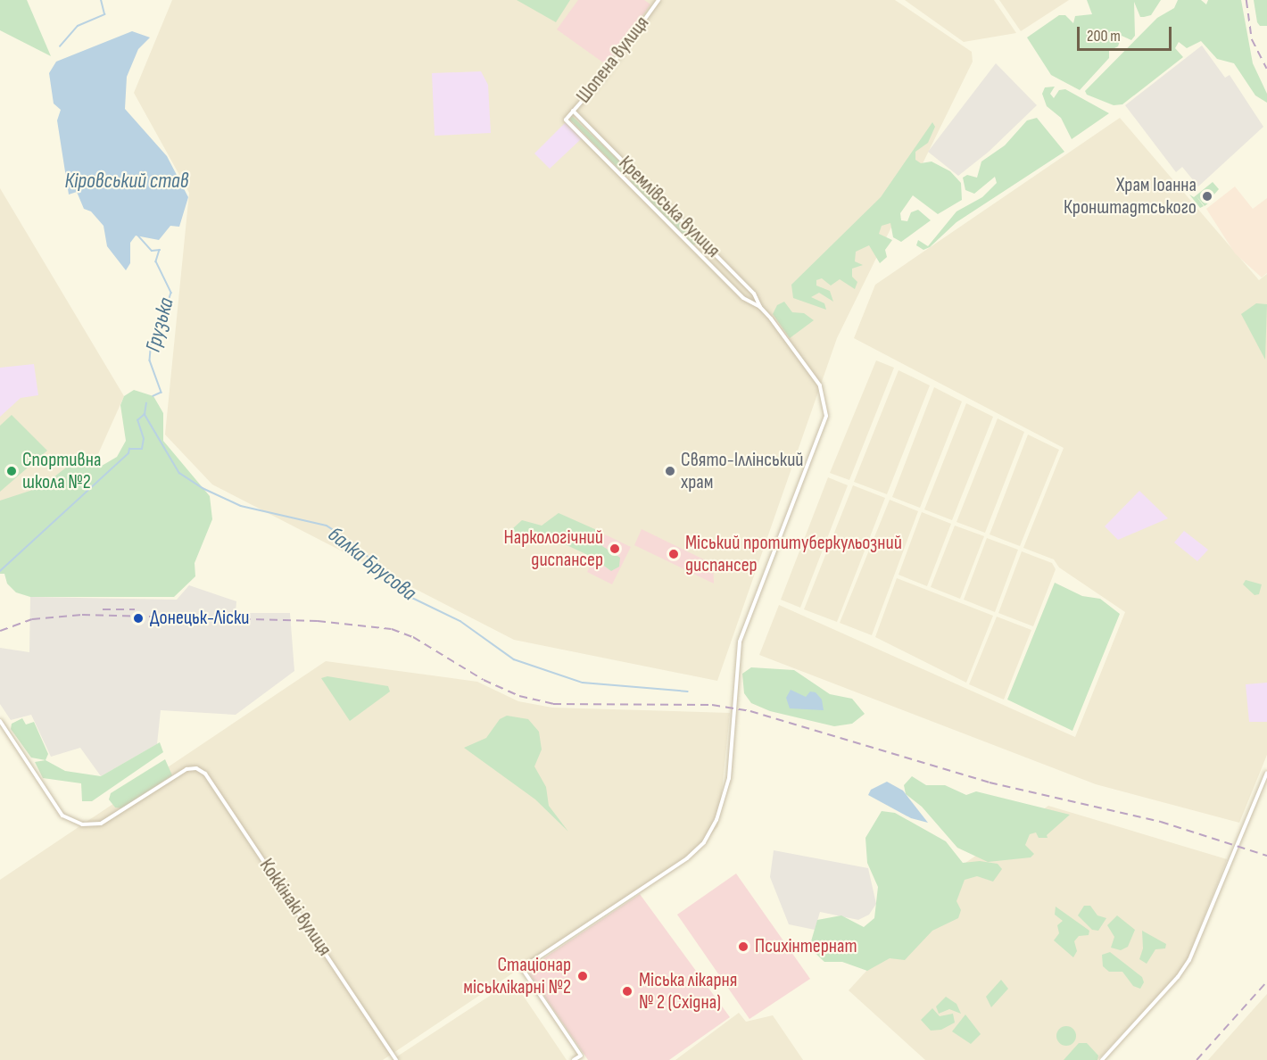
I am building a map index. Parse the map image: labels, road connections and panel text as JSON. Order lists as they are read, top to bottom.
{
  "streets": {
    "street": ["Шопена вулиця", "Кремлівська вулиця", "Коккінакі вулиця"]
  },
  "crossings": [
    ["Шопена вулиця", "Кремлівська вулиця"]
  ],
  "water": ["Кіровський став", "Грузька", "балка Брусова"],
  "places": [
    "Храм Іоанна Кронштадтського",
    "Спортивна школа №2",
    "Свято-Іллінський храм",
    "Наркологічний диспансер",
    "Міський протитуберкульозний диспансер",
    "Донецьк-Ліски",
    "Психінтернат",
    "Стаціонар міськлікарні №2",
    "Міська лікарня № 2 (Східна)"
  ],
  "scale_bar": "200 m"
}
